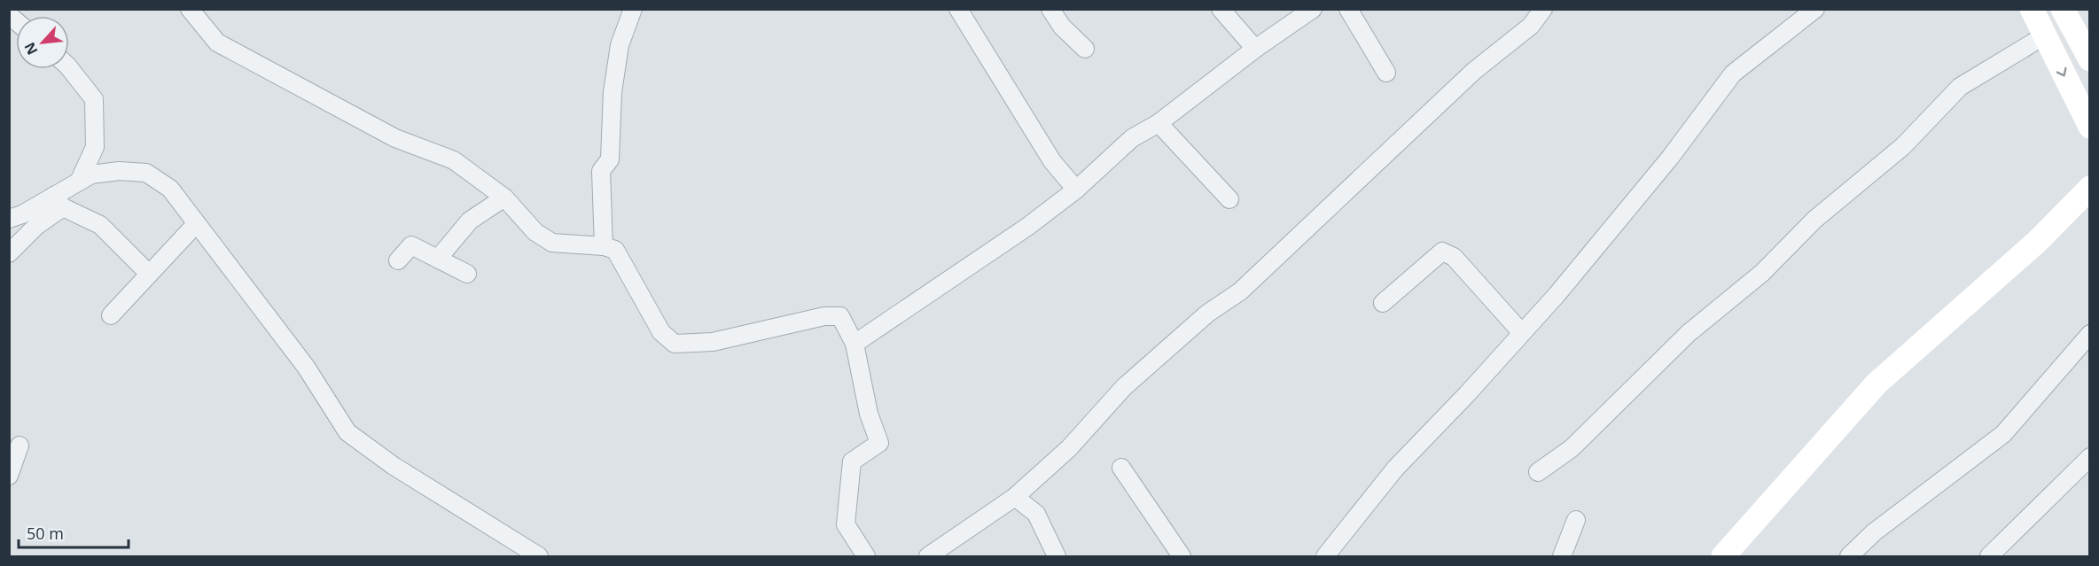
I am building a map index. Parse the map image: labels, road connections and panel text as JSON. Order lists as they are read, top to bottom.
{
  "scale_bar": "50 m",
  "north": "bottom left"
}
